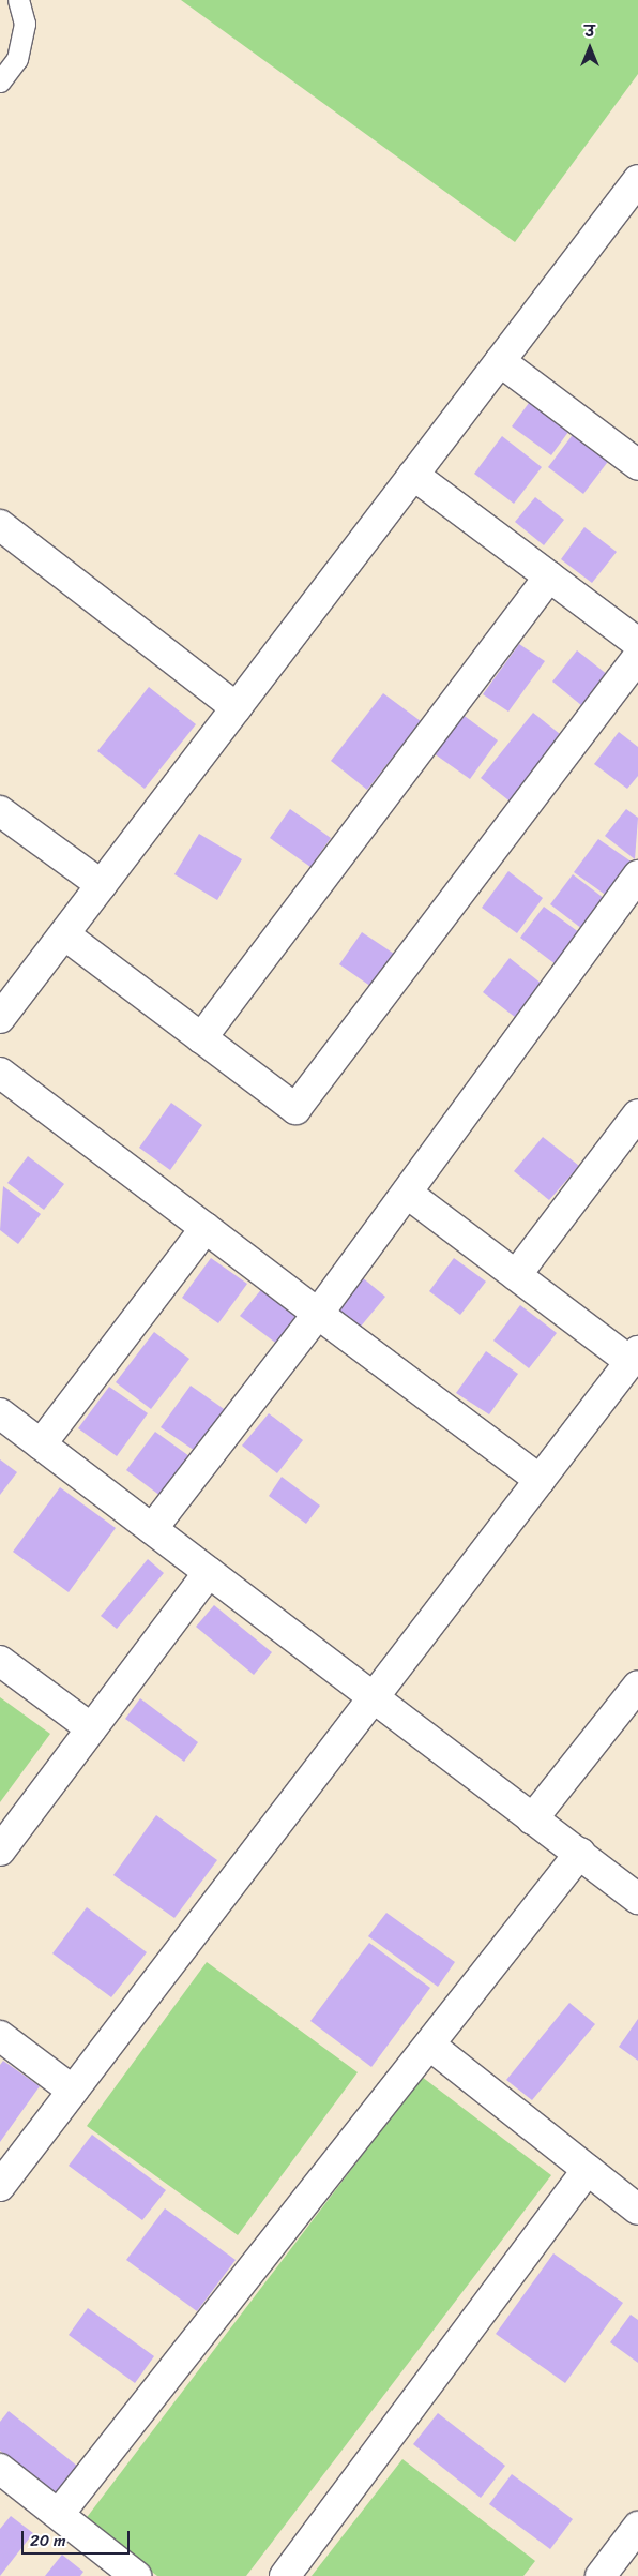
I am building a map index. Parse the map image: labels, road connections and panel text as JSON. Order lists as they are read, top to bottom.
{
  "scale_bar": "20 m",
  "north": "top"
}
